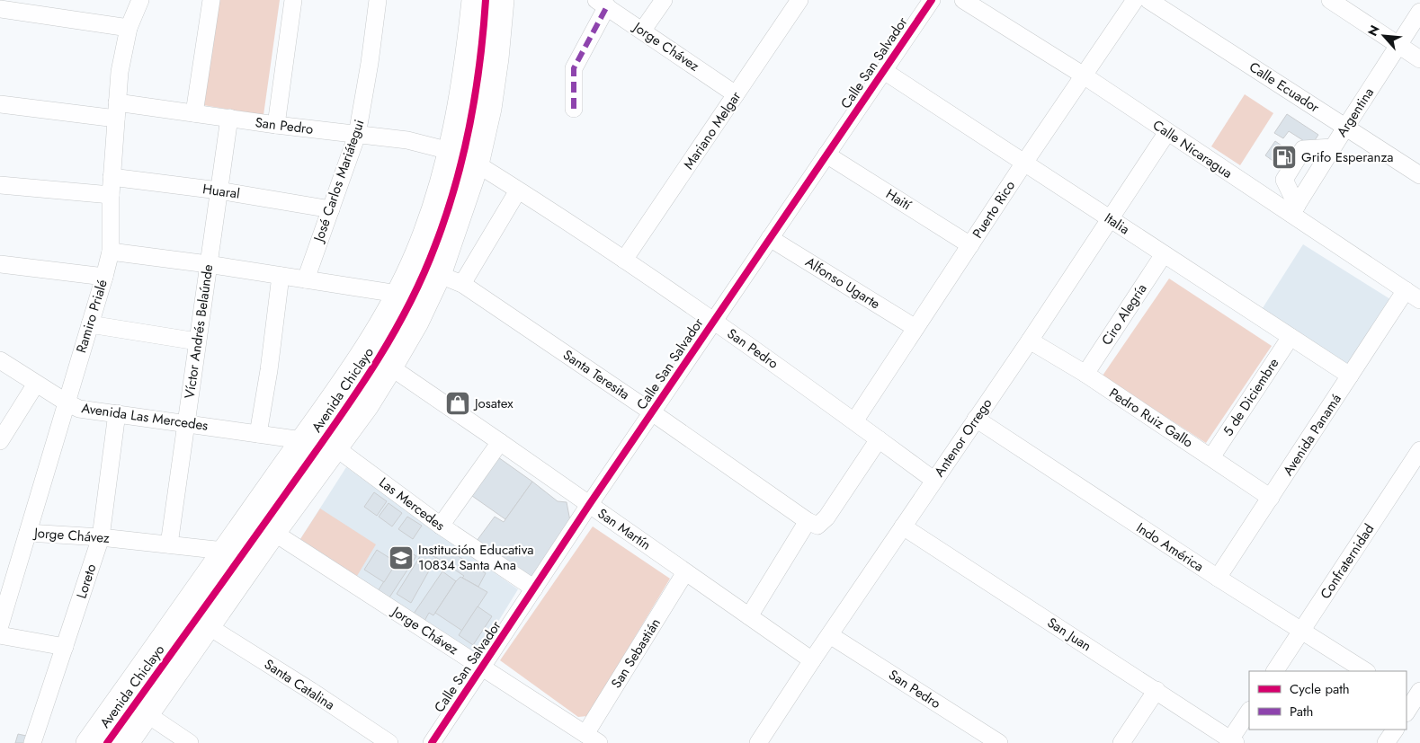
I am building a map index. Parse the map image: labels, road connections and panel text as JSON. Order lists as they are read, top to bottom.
{
  "streets": {
    "main road": ["Avenida Chiclayo"],
    "street": [
      "Jorge Chávez",
      "Calle San Salvador",
      "Calle Ecuador",
      "Argentina",
      "San Pedro",
      "Mariano Melgar",
      "Calle Nicaragua",
      "José Carlos Mariátegui",
      "Huaral",
      "Haití",
      "Puerto Rico",
      "Italia",
      "Alfonso Ugarte",
      "Ciro Alegría",
      "Ramiro Prialé",
      "Víctor Andrés Belaúnde",
      "Santa Teresita",
      "5 de Diciembre",
      "Avenida Las Mercedes",
      "Pedro Ruiz Gallo",
      "Avenida Panamá",
      "Antenor Orrego",
      "Las Mercedes",
      "San Martín",
      "Indo América",
      "Confraternidad",
      "Loreto",
      "San Juan",
      "San Sebastián",
      "Santa Catalina"
    ]
  },
  "crossings": [
    ["Jorge Chávez", "Calle San Salvador"],
    ["Jorge Chávez", "Mariano Melgar"],
    ["Jorge Chávez", "Ramiro Prialé"],
    ["Jorge Chávez", "Víctor Andrés Belaúnde"],
    ["Jorge Chávez", "Avenida Chiclayo"],
    ["Jorge Chávez", "Loreto"],
    ["Jorge Chávez", "San Sebastián"],
    ["Calle San Salvador", "San Pedro"],
    ["Calle San Salvador", "Haití"],
    ["Calle San Salvador", "Italia"],
    ["Calle San Salvador", "Alfonso Ugarte"],
    ["Calle San Salvador", "Santa Teresita"],
    ["Calle San Salvador", "Las Mercedes"],
    ["Calle San Salvador", "San Martín"],
    ["Calle Ecuador", "Argentina"],
    ["Argentina", "Calle Nicaragua"],
    ["San Pedro", "Mariano Melgar"],
    ["San Pedro", "José Carlos Mariátegui"],
    ["San Pedro", "Puerto Rico"],
    ["San Pedro", "Ramiro Prialé"],
    ["San Pedro", "Víctor Andrés Belaúnde"],
    ["San Pedro", "Avenida Chiclayo"],
    ["San Pedro", "Antenor Orrego"],
    ["Calle Nicaragua", "Puerto Rico"],
    ["Calle Nicaragua", "Avenida Panamá"],
    ["Calle Nicaragua", "Antenor Orrego"],
    ["José Carlos Mariátegui", "Huaral"],
    ["Huaral", "Ramiro Prialé"],
    ["Huaral", "Víctor Andrés Belaúnde"],
    ["Haití", "Puerto Rico"],
    ["Puerto Rico", "Italia"],
    ["Puerto Rico", "Alfonso Ugarte"],
    ["Italia", "Ciro Alegría"],
    ["Italia", "5 de Diciembre"],
    ["Italia", "Avenida Panamá"],
    ["Italia", "Antenor Orrego"],
    ["Ciro Alegría", "Pedro Ruiz Gallo"],
    ["Ramiro Prialé", "Avenida Las Mercedes"],
    ["Víctor Andrés Belaúnde", "Avenida Las Mercedes"],
    ["Santa Teresita", "Avenida Chiclayo"],
    ["Avenida Chiclayo", "Avenida Las Mercedes"],
    ["Avenida Chiclayo", "Las Mercedes"],
    ["Avenida Chiclayo", "San Martín"],
    ["Avenida Chiclayo", "Santa Catalina"],
    ["5 de Diciembre", "Pedro Ruiz Gallo"],
    ["Avenida Las Mercedes", "Loreto"],
    ["Pedro Ruiz Gallo", "Avenida Panamá"],
    ["Pedro Ruiz Gallo", "Antenor Orrego"],
    ["Avenida Panamá", "Indo América"],
    ["Antenor Orrego", "San Martín"],
    ["Antenor Orrego", "Indo América"],
    ["Antenor Orrego", "San Juan"],
    ["San Martín", "San Sebastián"],
    ["Indo América", "Confraternidad"]
  ],
  "places": {
    "fuel station": ["Grifo Esperanza"],
    "shop": ["Josatex"],
    "school or university": ["Institución Educativa 10834 Santa Ana"]
  },
  "legend": ["Cycle path", "Path"],
  "north": "top left"
}
